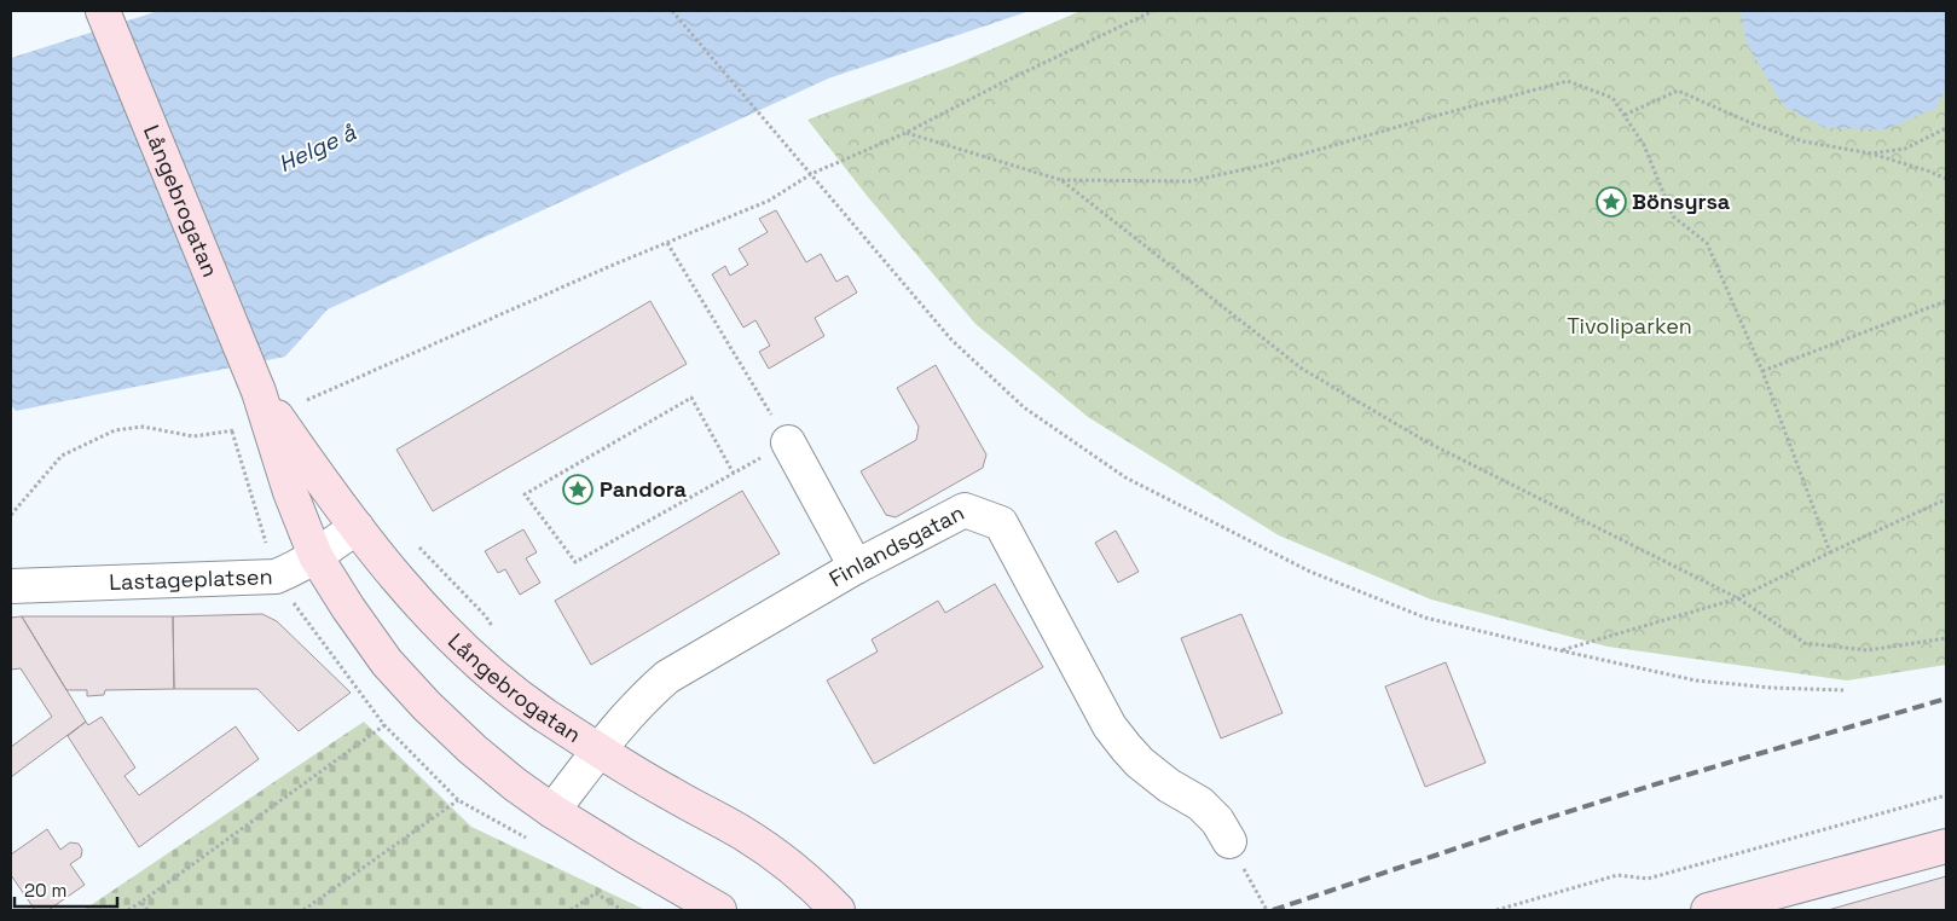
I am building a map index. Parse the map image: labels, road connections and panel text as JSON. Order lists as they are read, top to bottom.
{
  "streets": {
    "main road": ["Långebrogatan"],
    "street": ["Finlandsgatan", "Lastageplatsen"]
  },
  "crossings": [
    ["Långebrogatan", "Finlandsgatan"],
    ["Långebrogatan", "Lastageplatsen"]
  ],
  "water": ["Helge å"],
  "parks": ["Tivoliparken"],
  "places": {
    "place": ["Bönsyrsa", "Pandora"]
  },
  "scale_bar": "20 m"
}
